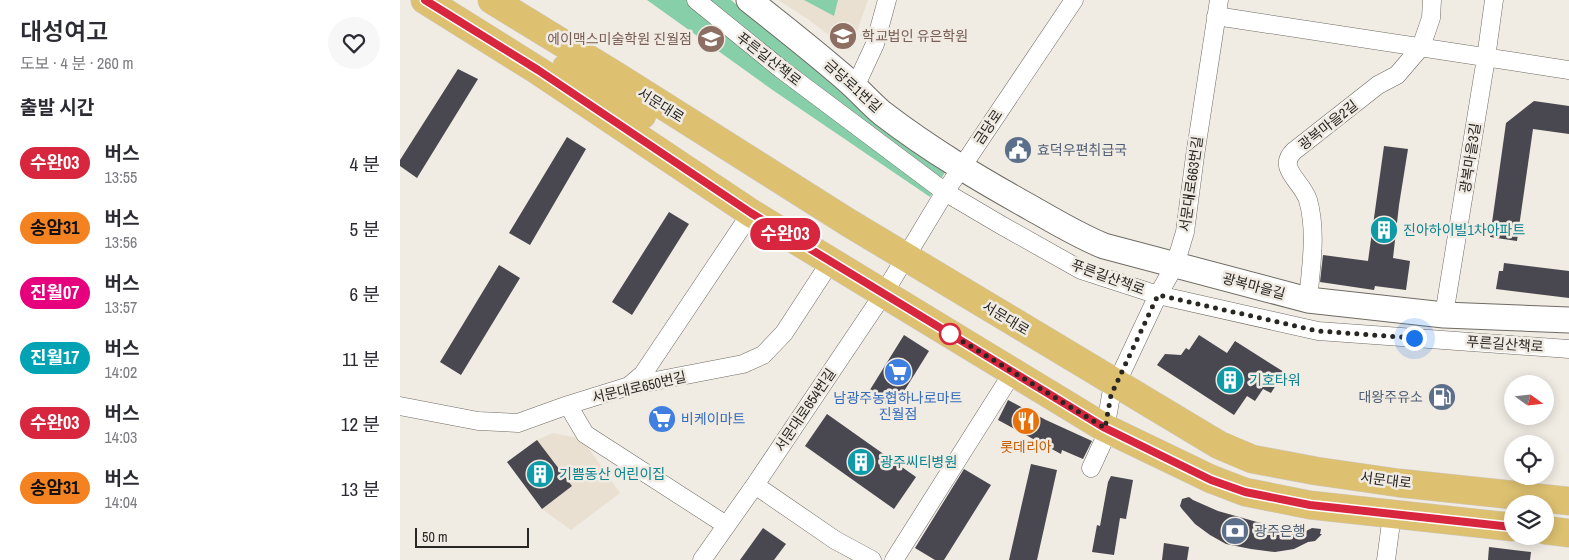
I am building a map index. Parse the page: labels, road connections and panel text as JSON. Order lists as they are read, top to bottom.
{
  "streets": {
    "main road": ["서문대로"],
    "street": [
      "푸른길산책로",
      "금당로1번길",
      "광복마을2길",
      "금당로",
      "광복마을3길",
      "서문대로663번길",
      "광복마을길",
      "서문대로650번길",
      "서문대로654번길"
    ]
  },
  "crossings": [
    ["푸른길산책로", "금당로"],
    ["푸른길산책로", "서문대로663번길"],
    ["금당로1번길", "금당로"],
    ["금당로1번길", "광복마을길"],
    ["서문대로", "금당로"],
    ["서문대로", "서문대로663번길"],
    ["서문대로", "서문대로654번길"],
    ["광복마을2길", "서문대로663번길"],
    ["광복마을2길", "광복마을길"],
    ["금당로", "광복마을길"],
    ["금당로", "서문대로654번길"],
    ["광복마을3길", "서문대로663번길"],
    ["광복마을3길", "광복마을길"],
    ["서문대로663번길", "광복마을길"]
  ],
  "places": {
    "school or university": ["학교법인 유은학원", "에이맥스미술학원 진월점"],
    "public building": ["효덕우편취급국"],
    "building": [
      "진아하이빌1차아파트",
      "기호타워",
      "광주씨티병원",
      "기쁨동산 어린이집"
    ],
    "supermarket": ["남광주농협하나로마트 진월점", "비케이마트"],
    "fuel station": ["대왕주유소"],
    "restaurant": ["롯데리아"],
    "bank": ["광주은행"]
  },
  "lines": ["bus line 수완03"],
  "scale_bar": "50 m",
  "north": "right",
  "page": {
    "heading": [
      ["대성여고", "도보 · 4 분 · 260 m"],
      "출발 시간"
    ],
    "on_map": "수완03",
    "list": [
      {
        "mark": "수완03",
        "name": "버스",
        "note": "13:55",
        "value": "4 분"
      },
      {
        "mark": "송암31",
        "name": "버스",
        "note": "13:56",
        "value": "5 분"
      },
      {
        "mark": "진월07",
        "name": "버스",
        "note": "13:57",
        "value": "6 분"
      },
      {
        "mark": "진월17",
        "name": "버스",
        "note": "14:02",
        "value": "11 분"
      },
      {
        "mark": "수완03",
        "name": "버스",
        "note": "14:03",
        "value": "12 분"
      },
      {
        "mark": "송암31",
        "name": "버스",
        "note": "14:04",
        "value": "13 분"
      }
    ],
    "scale": "50 m"
  }
}
